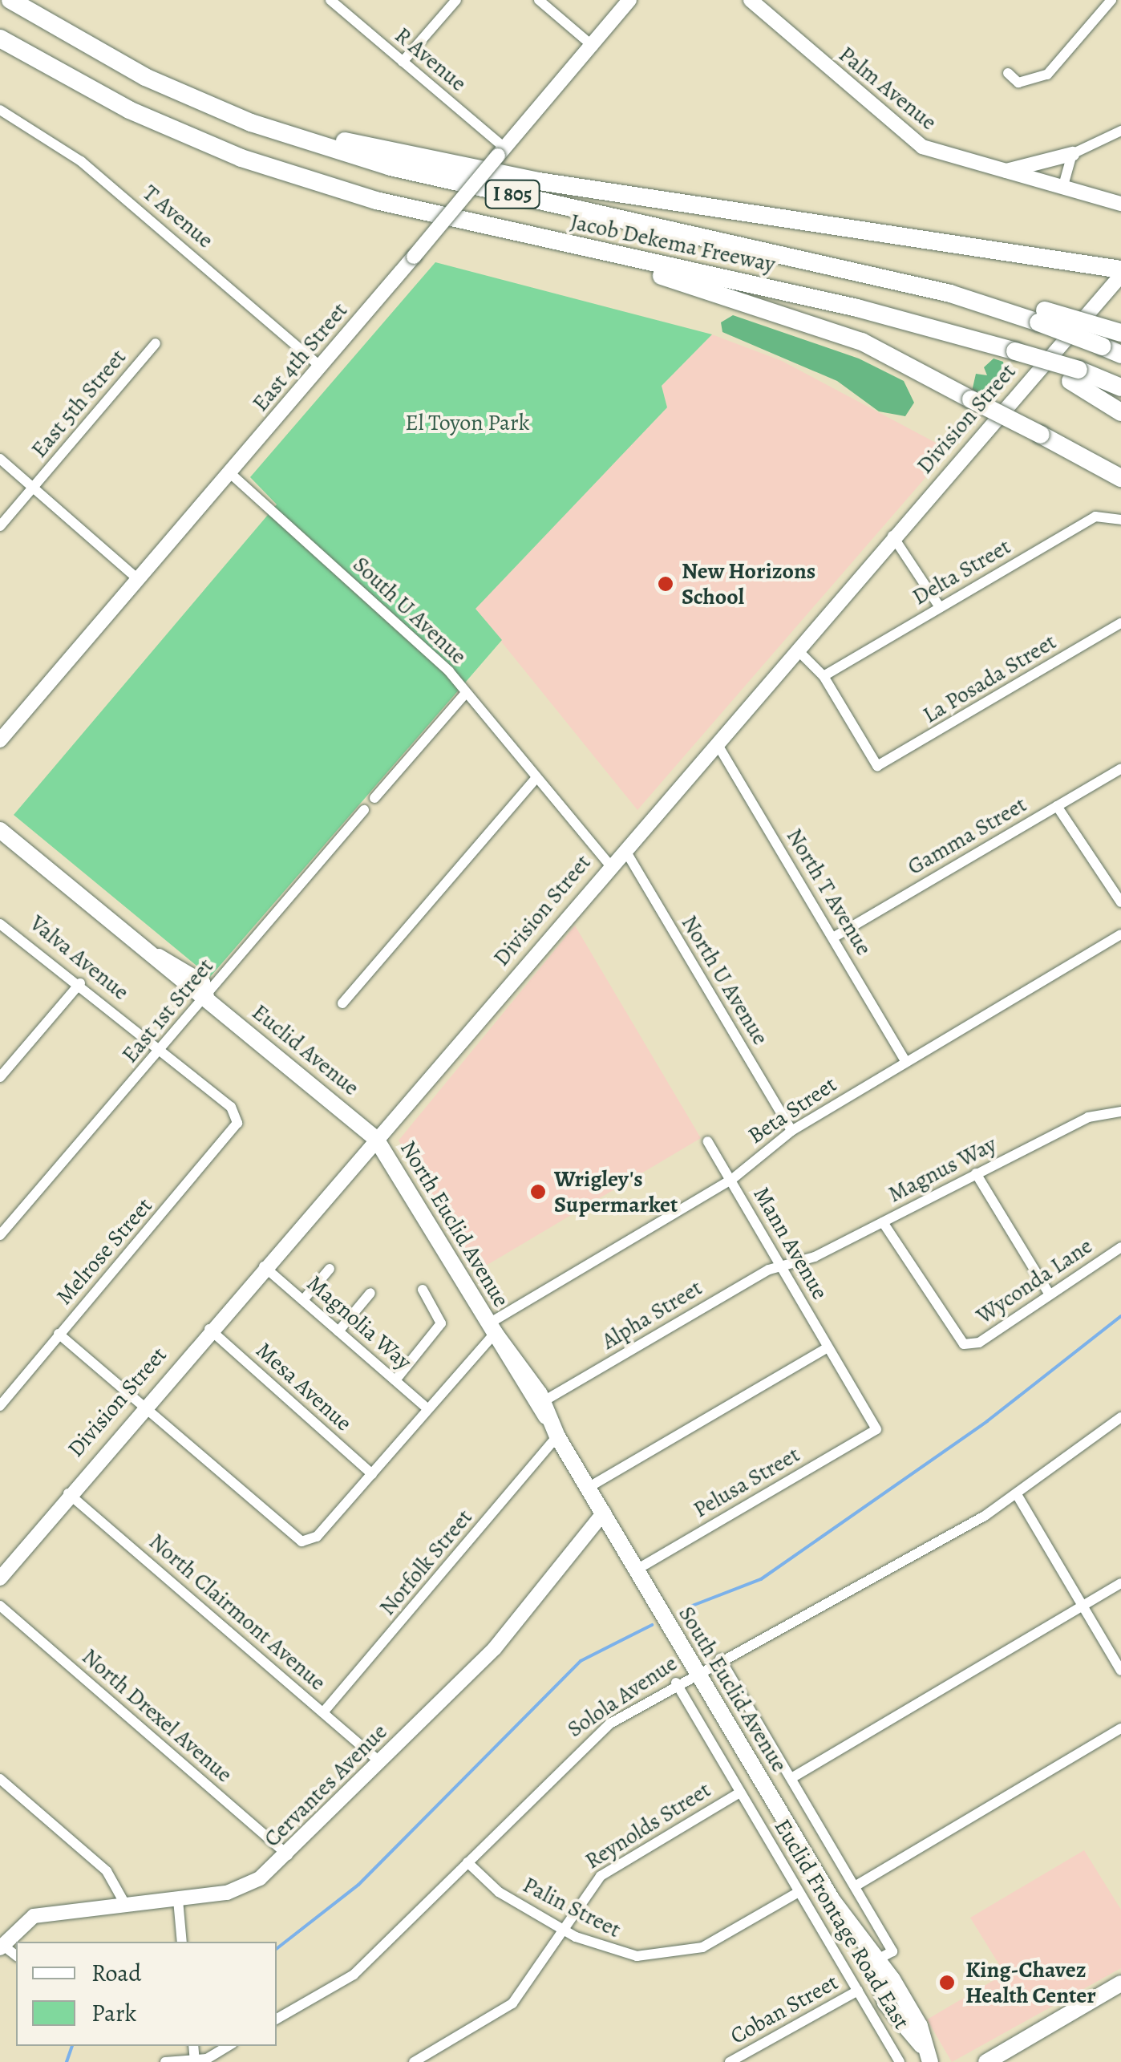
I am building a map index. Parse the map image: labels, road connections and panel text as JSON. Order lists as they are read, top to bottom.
{
  "streets": {
    "highway": ["I 805", "Jacob Dekema Freeway"],
    "main road": ["Euclid Avenue", "North Euclid Avenue", "South Euclid Avenue"],
    "street": [
      "R Avenue",
      "Palm Avenue",
      "T Avenue",
      "East 4th Street",
      "East 5th Street",
      "Division Street",
      "Delta Street",
      "South U Avenue",
      "La Posada Street",
      "Gamma Street",
      "North T Avenue",
      "Valva Avenue",
      "North U Avenue",
      "East 1st Street",
      "Beta Street",
      "Magnus Way",
      "Mann Avenue",
      "Melrose Street",
      "Wyconda Lane",
      "Alpha Street",
      "Magnolia Way",
      "Mesa Avenue",
      "Pelusa Street",
      "Norfolk Street",
      "North Clairmont Avenue",
      "Solola Avenue",
      "North Drexel Avenue",
      "Cervantes Avenue",
      "Reynolds Street",
      "Palin Street",
      "Euclid Frontage Road East",
      "Coban Street"
    ]
  },
  "crossings": [
    ["R Avenue", "East 4th Street"],
    ["T Avenue", "East 4th Street"],
    ["East 4th Street", "South U Avenue"],
    ["Division Street", "South U Avenue"],
    ["Division Street", "North T Avenue"],
    ["Division Street", "North U Avenue"],
    ["Division Street", "Euclid Avenue"],
    ["Division Street", "Beta Street"],
    ["Division Street", "North Euclid Avenue"],
    ["Division Street", "Magnolia Way"],
    ["Division Street", "Mesa Avenue"],
    ["Division Street", "North Clairmont Avenue"],
    ["Delta Street", "La Posada Street"],
    ["Gamma Street", "North T Avenue"],
    ["North T Avenue", "Beta Street"],
    ["Valva Avenue", "East 1st Street"],
    ["Valva Avenue", "Melrose Street"],
    ["North U Avenue", "Beta Street"],
    ["East 1st Street", "Euclid Avenue"],
    ["Euclid Avenue", "North Euclid Avenue"],
    ["Beta Street", "North Euclid Avenue"],
    ["Beta Street", "Mann Avenue"],
    ["Beta Street", "Magnolia Way"],
    ["Beta Street", "Mesa Avenue"],
    ["Magnus Way", "Mann Avenue"],
    ["Magnus Way", "Wyconda Lane"],
    ["Magnus Way", "Alpha Street"],
    ["North Euclid Avenue", "Alpha Street"],
    ["North Euclid Avenue", "Norfolk Street"],
    ["North Euclid Avenue", "South Euclid Avenue"],
    ["Mann Avenue", "Alpha Street"],
    ["Mann Avenue", "Pelusa Street"],
    ["Pelusa Street", "South Euclid Avenue"],
    ["Norfolk Street", "North Clairmont Avenue"],
    ["Norfolk Street", "South Euclid Avenue"],
    ["North Clairmont Avenue", "Cervantes Avenue"],
    ["South Euclid Avenue", "Solola Avenue"],
    ["South Euclid Avenue", "Cervantes Avenue"],
    ["Solola Avenue", "Palin Street"],
    ["Solola Avenue", "Euclid Frontage Road East"],
    ["North Drexel Avenue", "Cervantes Avenue"],
    ["Reynolds Street", "Palin Street"],
    ["Reynolds Street", "Euclid Frontage Road East"],
    ["Palin Street", "Euclid Frontage Road East"],
    ["Euclid Frontage Road East", "Coban Street"]
  ],
  "parks": ["El Toyon Park"],
  "places": ["New Horizons School", "Wrigley's Supermarket", "King-Chavez Health Center"],
  "legend": ["Road", "Park"]
}
